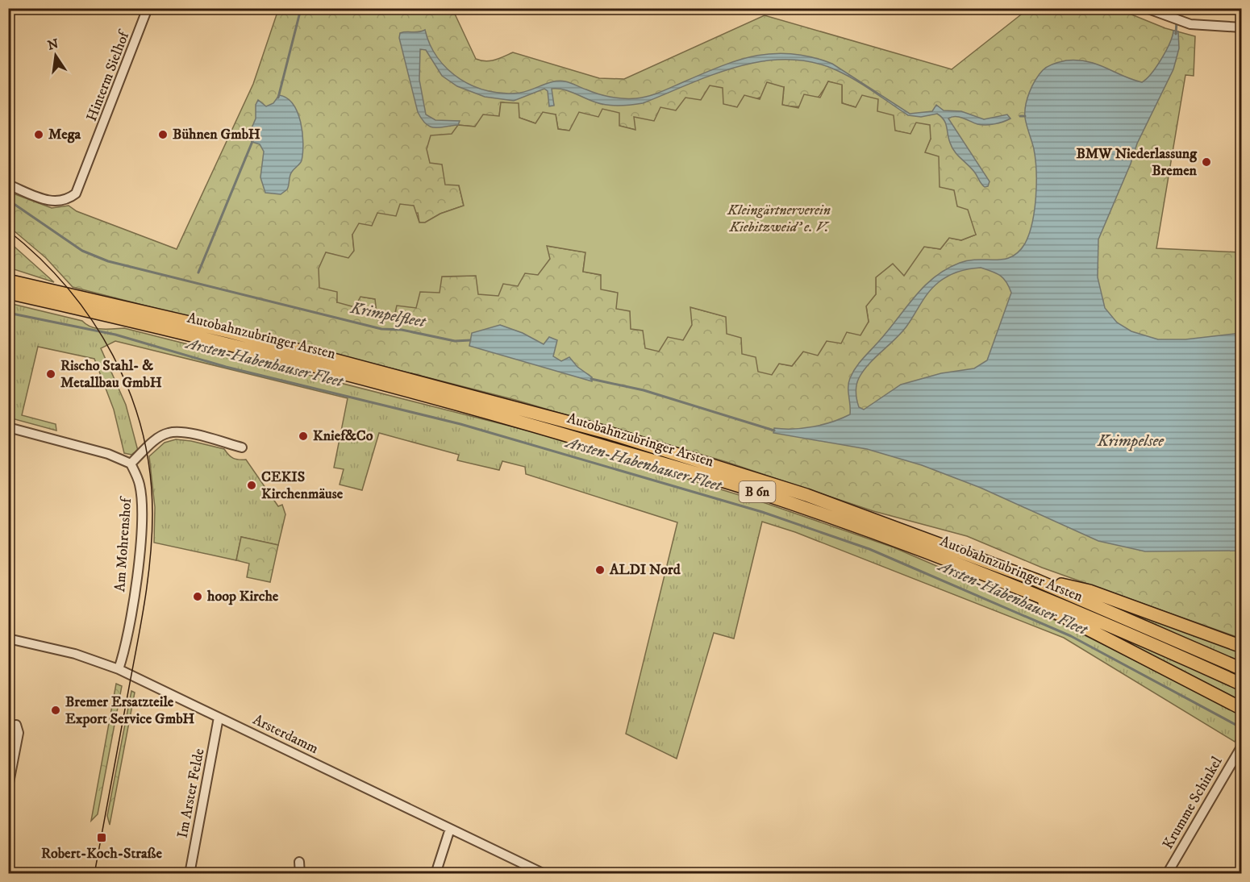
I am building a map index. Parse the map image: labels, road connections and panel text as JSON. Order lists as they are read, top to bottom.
{
  "streets": {
    "highway": ["Autobahnzubringer Arsten", "B 6n"],
    "street": [
      "Hinterm Sielhof",
      "Am Mohrenshof",
      "Arsterdamm",
      "Im Arster Felde",
      "Krumme Schinkel"
    ]
  },
  "crossings": [
    ["Am Mohrenshof", "Arsterdamm"],
    ["Arsterdamm", "Im Arster Felde"]
  ],
  "water": ["Krimpelfleet", "Arsten-Habenhauser Fleet", "Krimpelsee"],
  "parks": ["Kleingärtnerverein Kiebitzweid' e. V."],
  "places": {
    "other": [
      "Mega",
      "Bühnen GmbH",
      "BMW Niederlassung Bremen",
      "Rischo Stahl- & Metallbau GmbH",
      "Knief&Co",
      "CEKIS Kirchenmäuse",
      "ALDI Nord",
      "hoop Kirche",
      "Bremer Ersatzteile Export Service GmbH"
    ],
    "transit": ["Robert-Koch-Straße"]
  },
  "north": "top"
}
